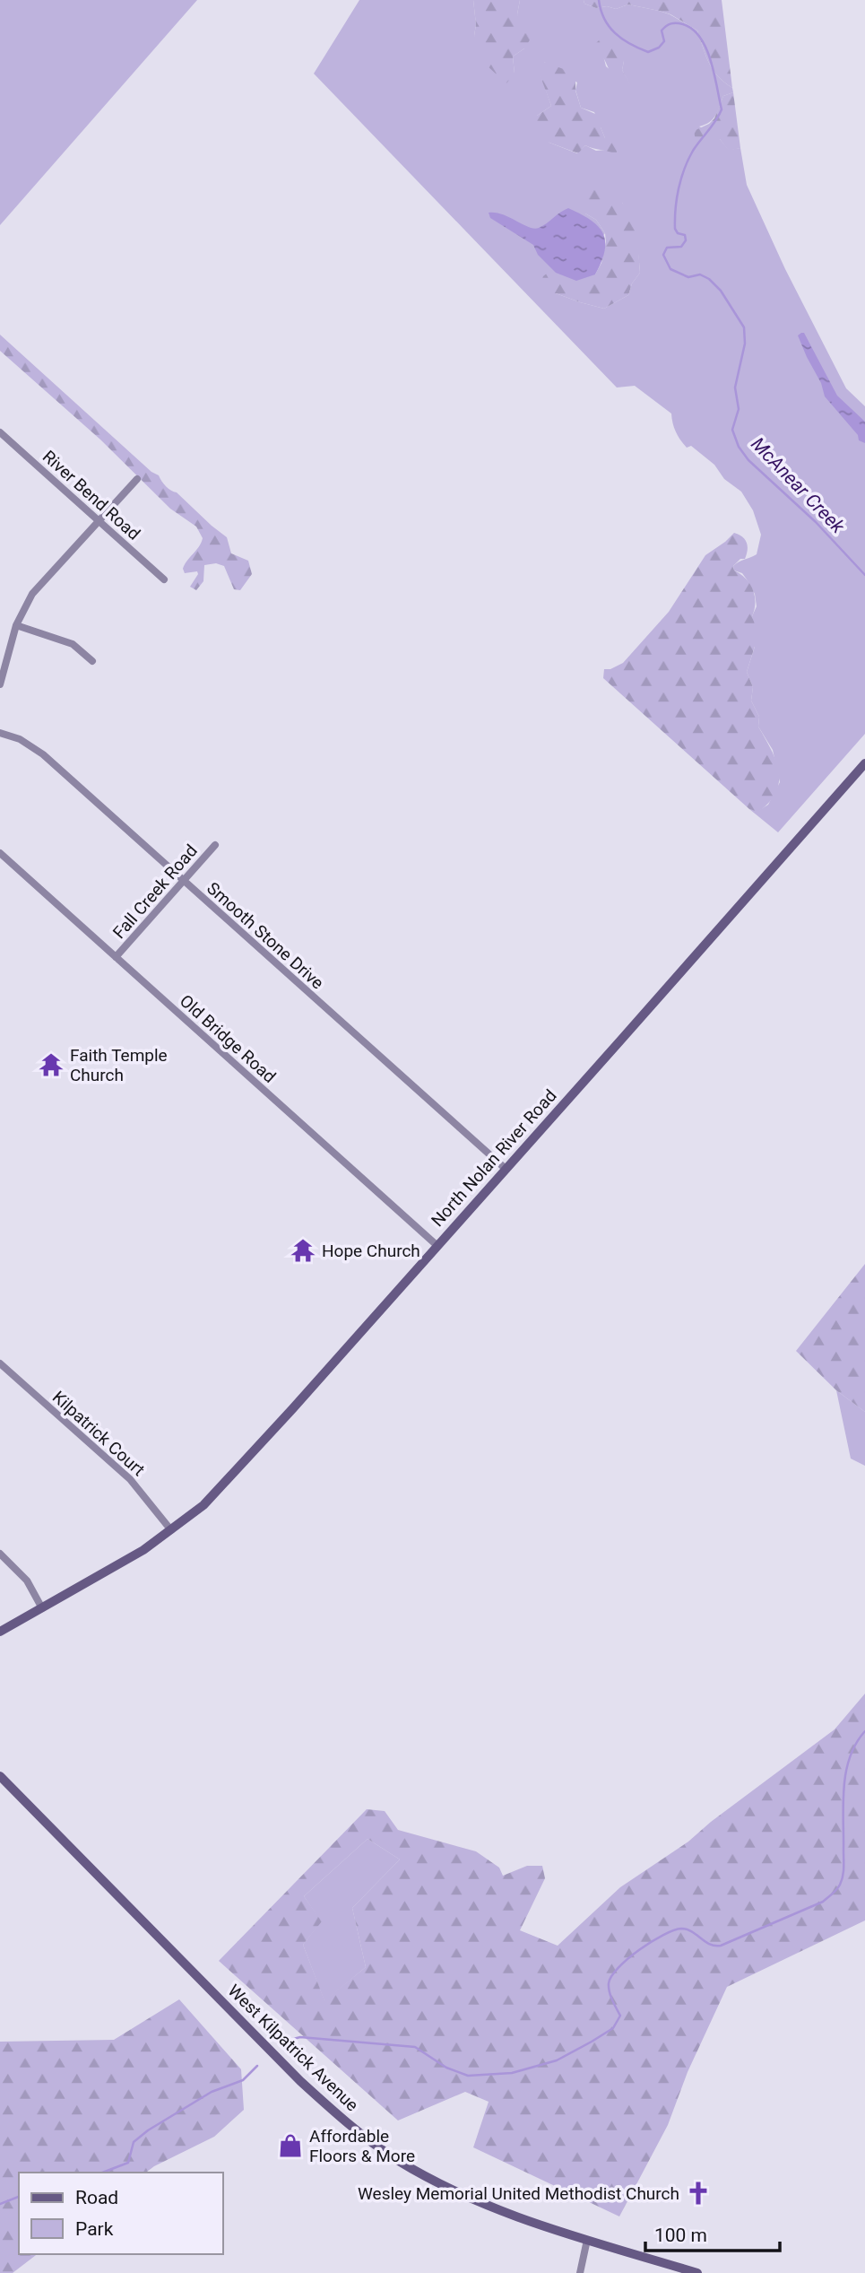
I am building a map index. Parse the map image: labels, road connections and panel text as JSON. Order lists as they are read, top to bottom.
{
  "streets": {
    "main road": ["North Nolan River Road", "West Kilpatrick Avenue"],
    "street": [
      "River Bend Road",
      "Fall Creek Road",
      "Smooth Stone Drive",
      "Old Bridge Road",
      "Kilpatrick Court"
    ]
  },
  "crossings": [
    ["Fall Creek Road", "Smooth Stone Drive"],
    ["Fall Creek Road", "Old Bridge Road"],
    ["Smooth Stone Drive", "North Nolan River Road"],
    ["Old Bridge Road", "North Nolan River Road"],
    ["North Nolan River Road", "Kilpatrick Court"]
  ],
  "water": ["McAnear Creek"],
  "places": {
    "temple": ["Faith Temple Church", "Hope Church"],
    "shop": ["Affordable Floors & More"],
    "church": ["Wesley Memorial United Methodist Church"]
  },
  "legend": ["Road", "Park"],
  "scale_bar": "100 m"
}
